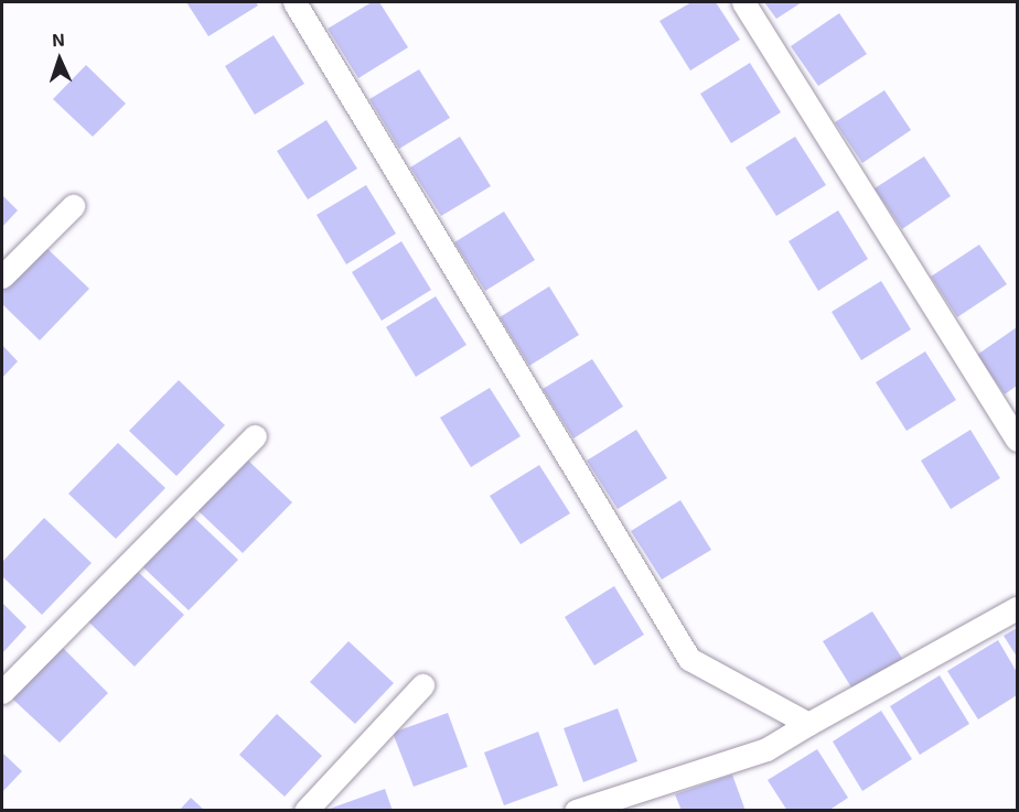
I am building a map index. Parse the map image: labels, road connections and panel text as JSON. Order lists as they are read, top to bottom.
{
  "north": "top"
}
